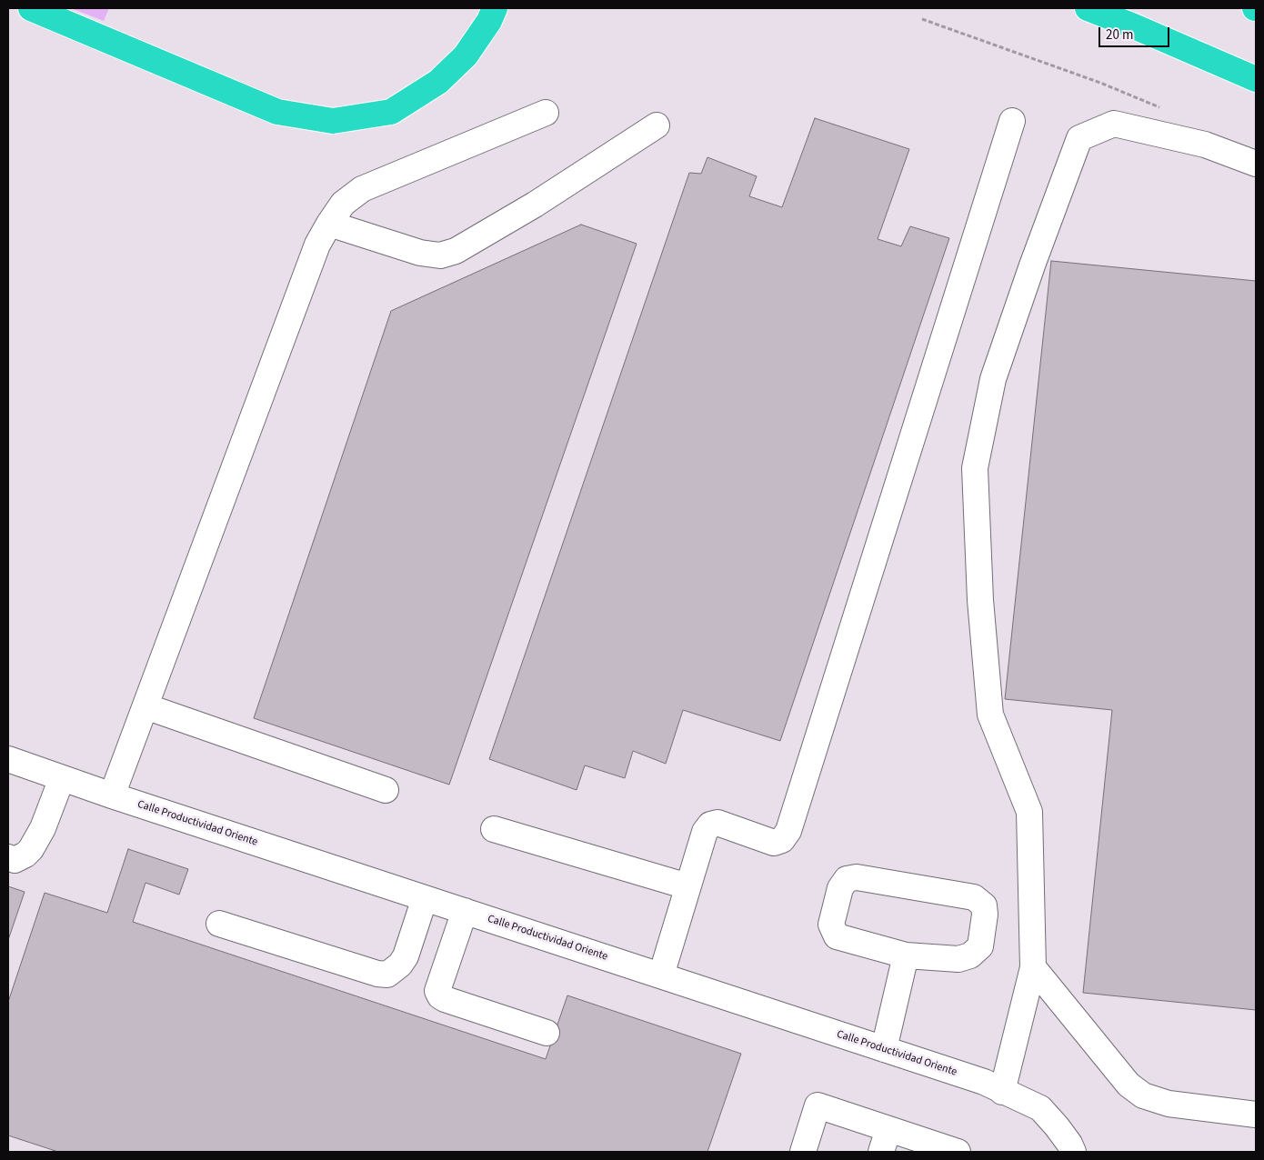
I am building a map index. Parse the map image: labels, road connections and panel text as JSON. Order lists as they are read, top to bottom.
{
  "streets": {
    "street": ["Calle Productividad Oriente"]
  },
  "scale_bar": "20 m"
}
